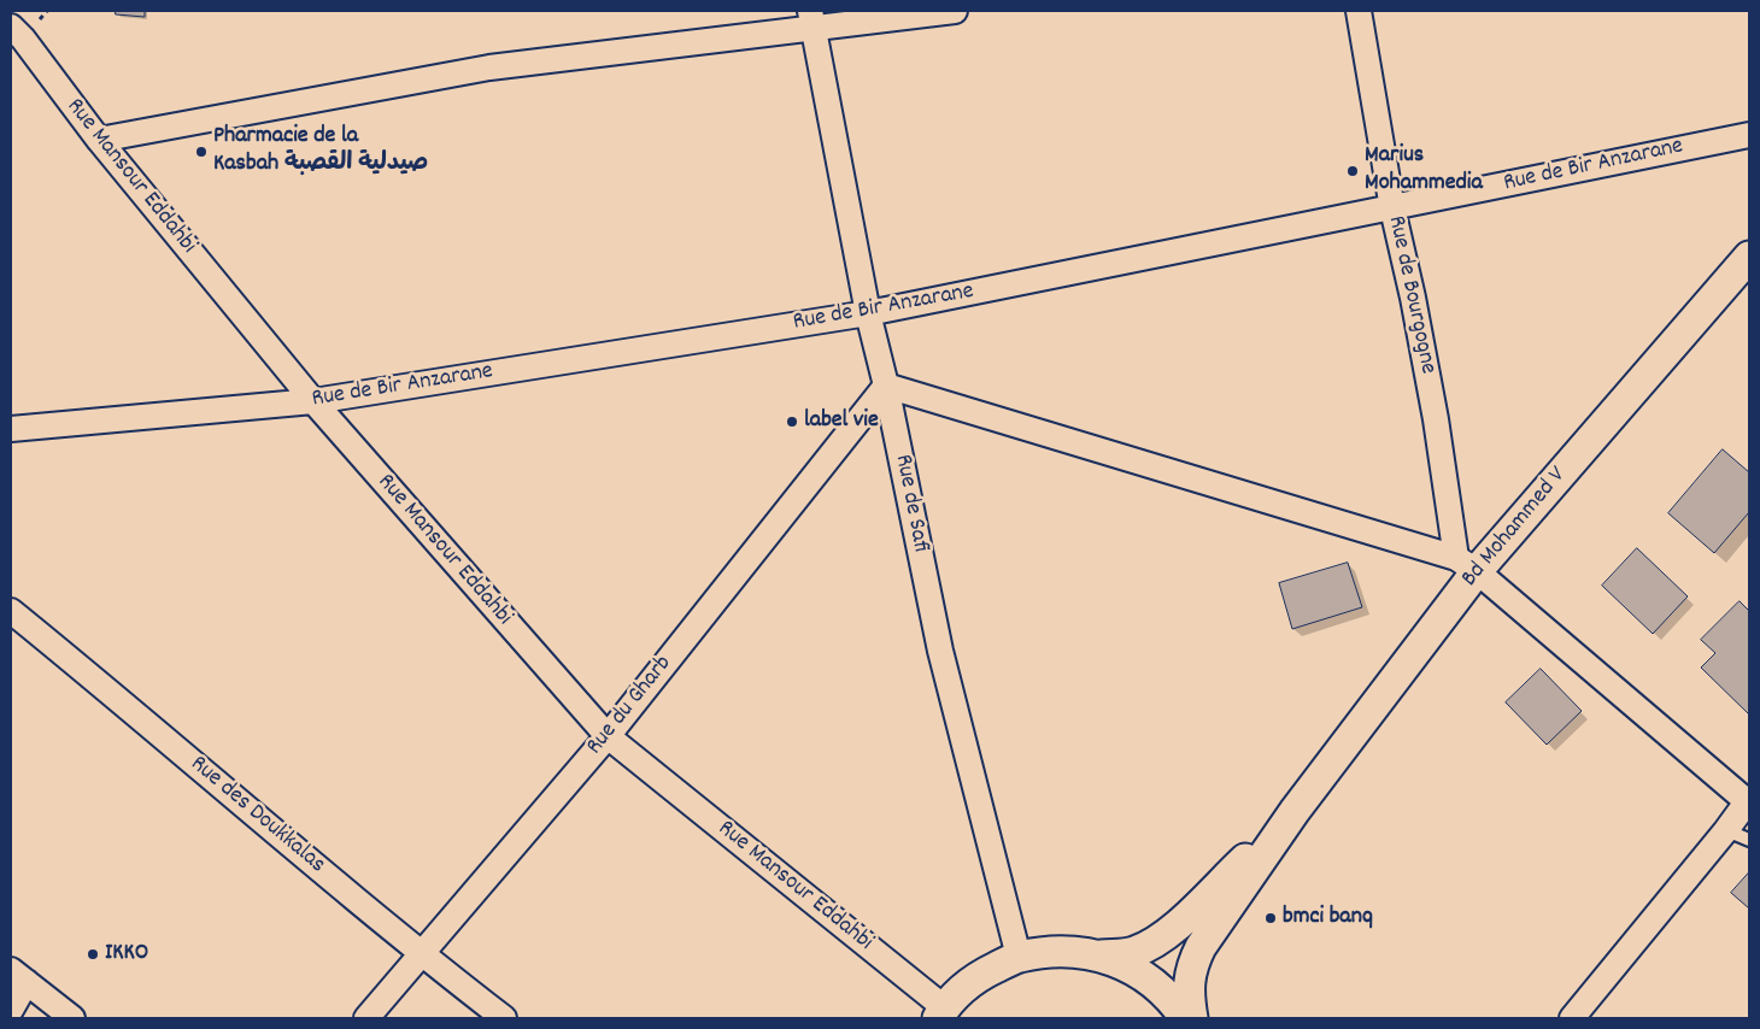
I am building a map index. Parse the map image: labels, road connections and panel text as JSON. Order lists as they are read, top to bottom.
{
  "streets": {
    "street": [
      "Rue de Bir Anzarane",
      "Rue Mansour Eddahbi",
      "Rue de Bourgogne",
      "Rue de Safi",
      "Bd Mohammed V",
      "Rue du Gharb",
      "Rue des Doukkalas"
    ]
  },
  "crossings": [
    ["Rue de Bir Anzarane", "Rue Mansour Eddahbi"],
    ["Rue de Bir Anzarane", "Rue de Bourgogne"],
    ["Rue de Bir Anzarane", "Rue de Safi"],
    ["Rue Mansour Eddahbi", "Rue du Gharb"],
    ["Rue de Bourgogne", "Bd Mohammed V"],
    ["Rue de Safi", "Rue du Gharb"],
    ["Rue du Gharb", "Rue des Doukkalas"]
  ],
  "places": [
    "Pharmacie de la Kasbah صيدلية القصبة",
    "Marius Mohammedia",
    "label vie",
    "bmci banq",
    "IKKO"
  ]
}
